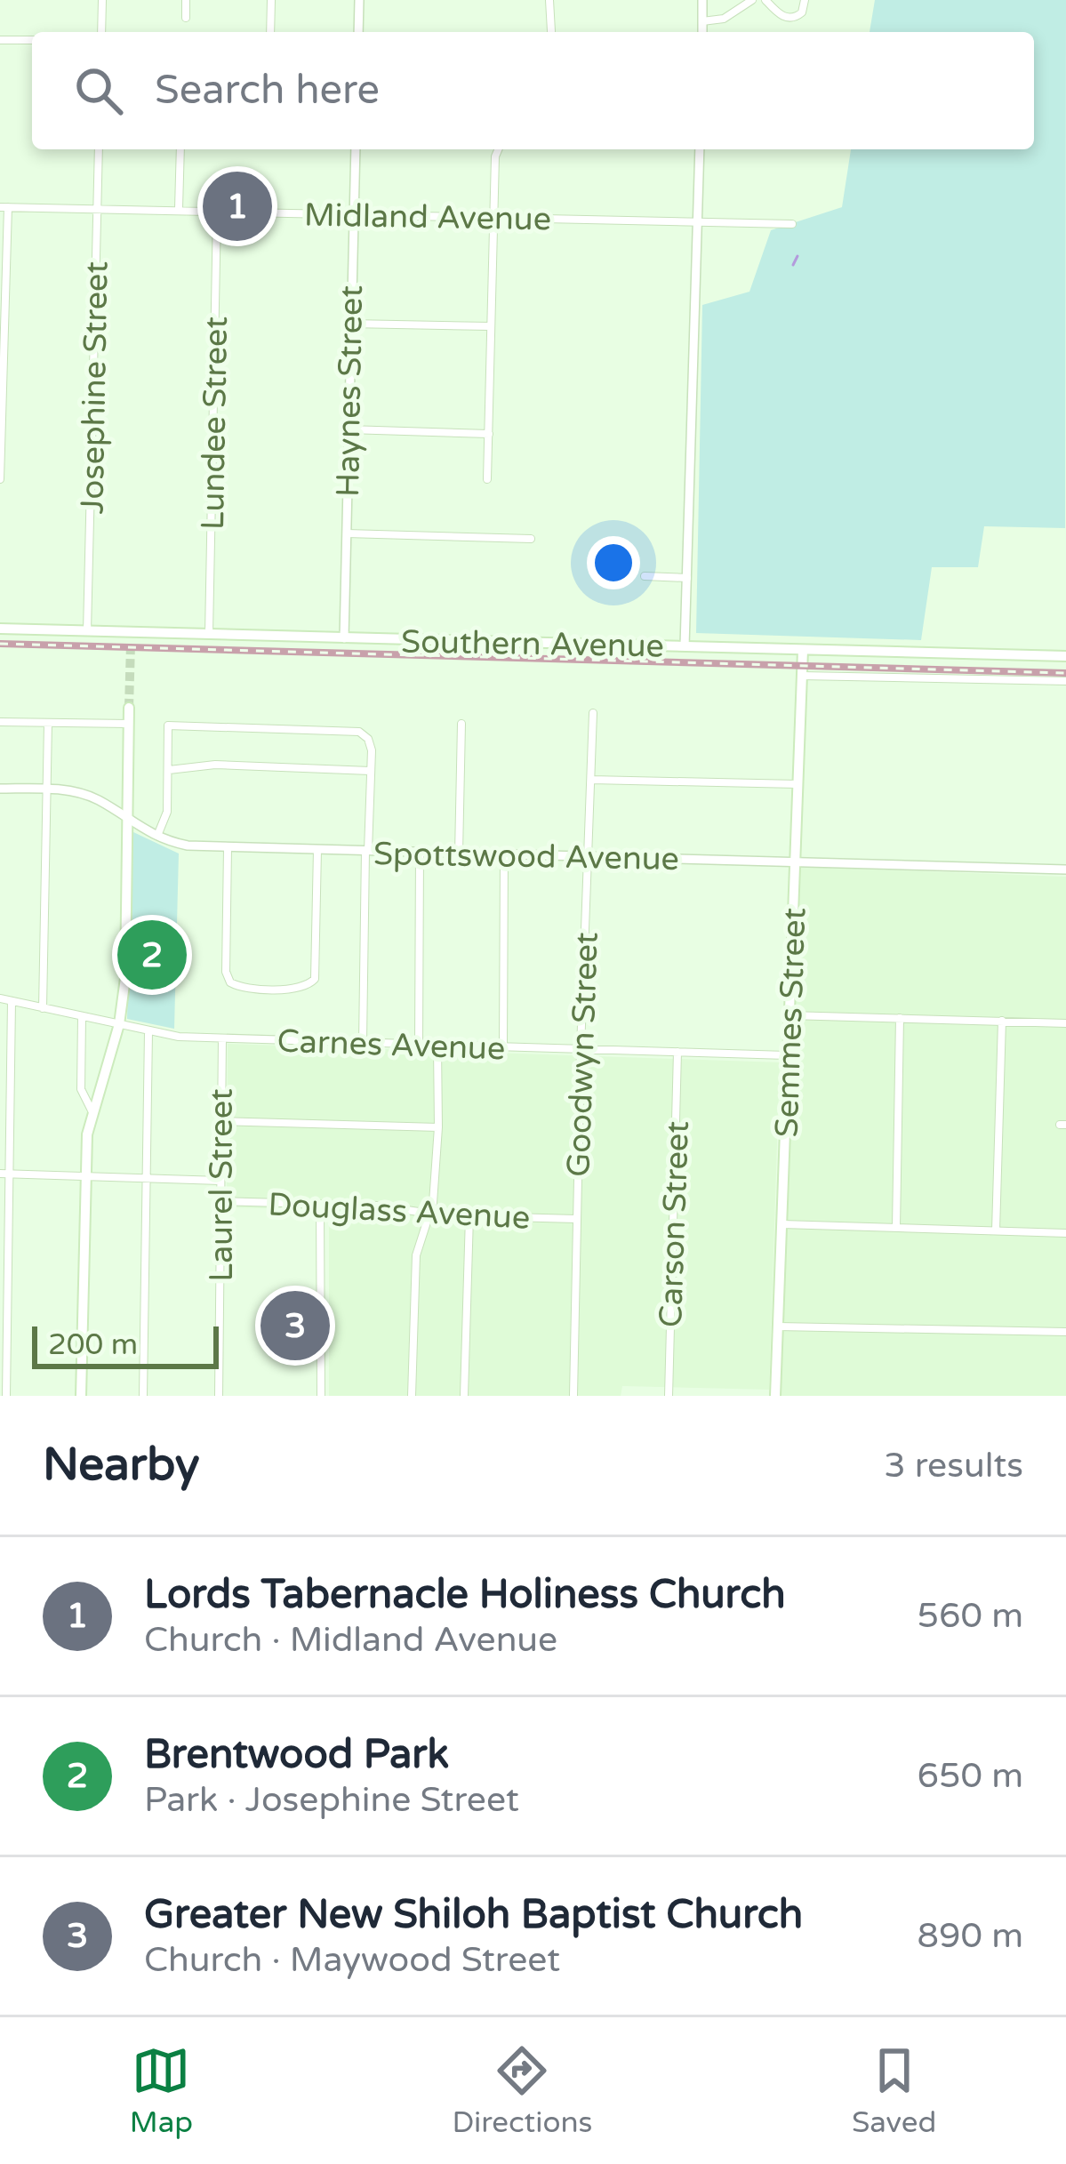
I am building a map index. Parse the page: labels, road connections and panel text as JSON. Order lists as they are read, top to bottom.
{
  "streets": {
    "main road": ["Southern Avenue", "Semmes Street"],
    "street": [
      "Midland Avenue",
      "Josephine Street",
      "Haynes Street",
      "Lundee Street",
      "Spottswood Avenue",
      "Carnes Avenue",
      "Goodwyn Street",
      "Laurel Street",
      "Douglass Avenue",
      "Carson Street"
    ]
  },
  "crossings": [
    ["Midland Avenue", "Josephine Street"],
    ["Midland Avenue", "Haynes Street"],
    ["Midland Avenue", "Lundee Street"],
    ["Josephine Street", "Southern Avenue"],
    ["Haynes Street", "Southern Avenue"],
    ["Lundee Street", "Southern Avenue"],
    ["Southern Avenue", "Semmes Street"],
    ["Spottswood Avenue", "Semmes Street"],
    ["Spottswood Avenue", "Goodwyn Street"],
    ["Semmes Street", "Carnes Avenue"],
    ["Carnes Avenue", "Goodwyn Street"],
    ["Carnes Avenue", "Laurel Street"],
    ["Carnes Avenue", "Carson Street"],
    ["Goodwyn Street", "Douglass Avenue"],
    ["Laurel Street", "Douglass Avenue"]
  ],
  "scale_bar": "200 m",
  "page": {
    "search": "Search here",
    "pins": ["1", "2", "3"],
    "scale": "200 m",
    "heading": ["Nearby", "3 results"],
    "list": [
      {
        "mark": "1",
        "name": "Lords Tabernacle Holiness Church",
        "note": "Church · Midland Avenue",
        "value": "560 m"
      },
      {
        "mark": "2",
        "name": "Brentwood Park",
        "note": "Park · Josephine Street",
        "value": "650 m"
      },
      {
        "mark": "3",
        "name": "Greater New Shiloh Baptist Church",
        "note": "Church · Maywood Street",
        "value": "890 m"
      }
    ],
    "nav": ["Map", "Directions", "Saved"]
  }
}
